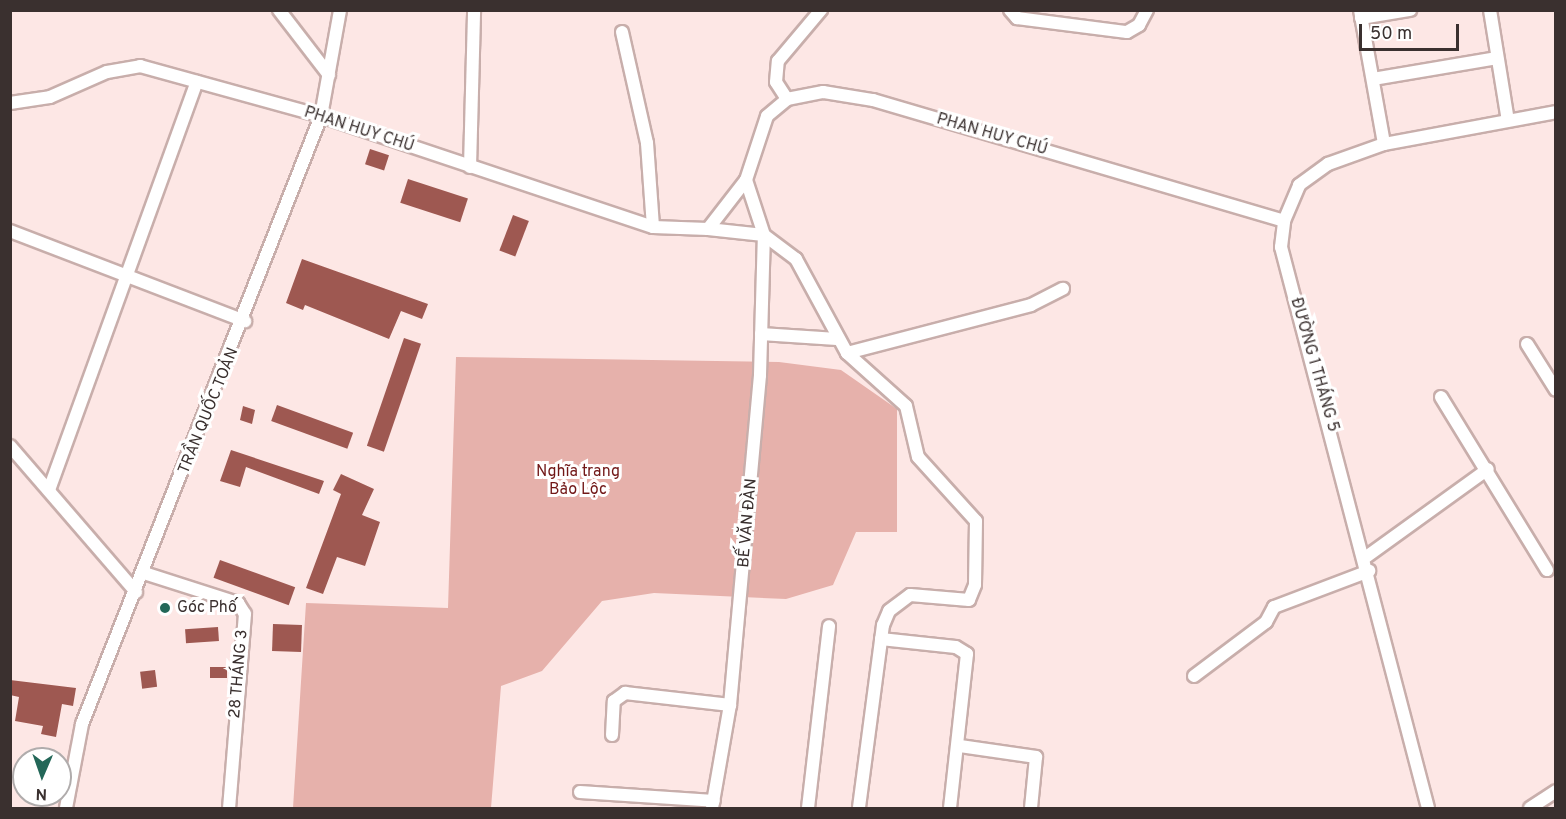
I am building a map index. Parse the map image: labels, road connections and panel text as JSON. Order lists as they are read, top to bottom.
{
  "streets": {
    "street": [
      "PHAN HUY CHÚ",
      "ĐƯỜNG 1 THÁNG 5",
      "TRẦN QUỐC TOẢN",
      "BẾ VĂN ĐÀN",
      "28 THÁNG 3"
    ]
  },
  "crossings": [
    ["PHAN HUY CHÚ", "ĐƯỜNG 1 THÁNG 5"],
    ["PHAN HUY CHÚ", "TRẦN QUỐC TOẢN"],
    ["PHAN HUY CHÚ", "BẾ VĂN ĐÀN"],
    ["TRẦN QUỐC TOẢN", "28 THÁNG 3"]
  ],
  "parks": ["Nghĩa trang Bảo Lộc"],
  "places": ["Góc Phố"],
  "scale_bar": "50 m",
  "north": "bottom"
}
